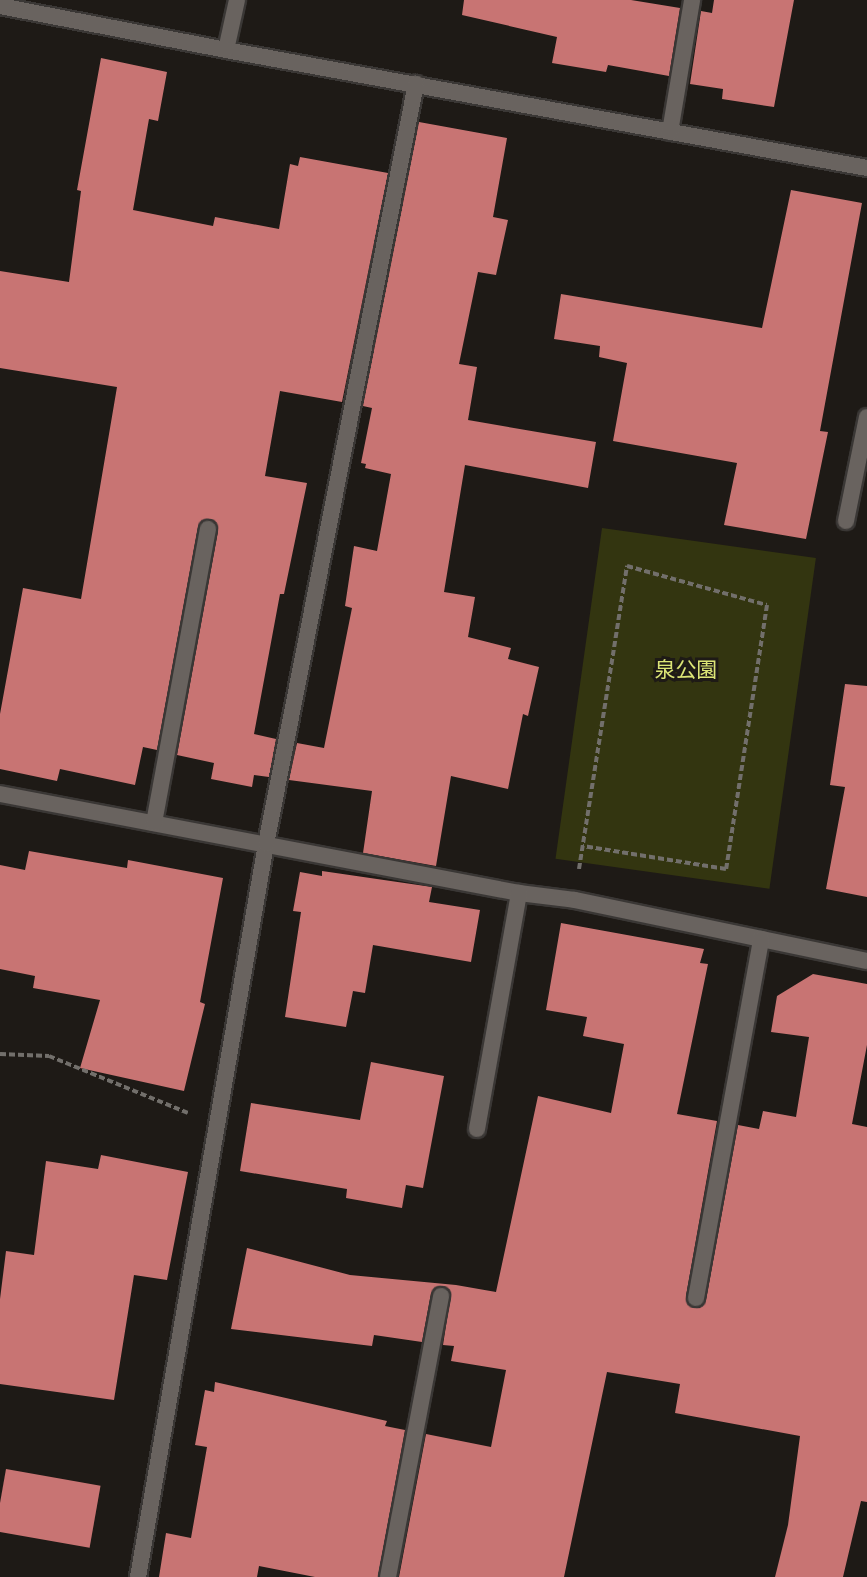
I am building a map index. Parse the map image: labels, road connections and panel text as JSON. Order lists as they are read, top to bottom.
{
  "parks": ["泉公園"]
}
